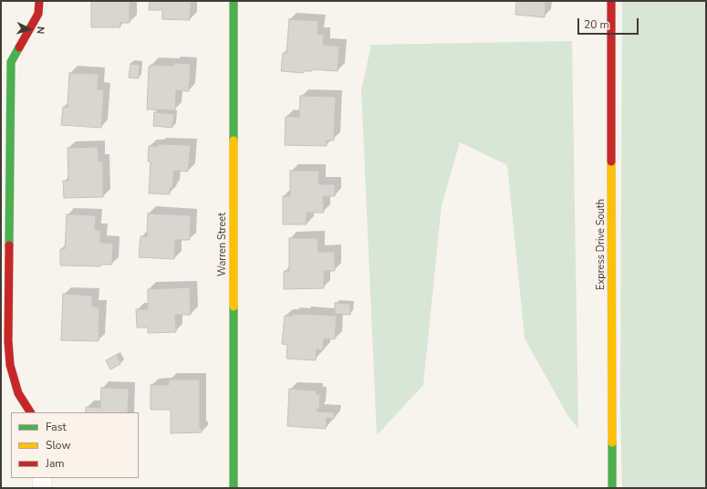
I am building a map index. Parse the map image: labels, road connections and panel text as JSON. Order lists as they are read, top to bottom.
{
  "streets": {
    "street": ["Warren Street", "Express Drive South"]
  },
  "legend": ["Fast", "Slow", "Jam"],
  "scale_bar": "20 m",
  "north": "right"
}
